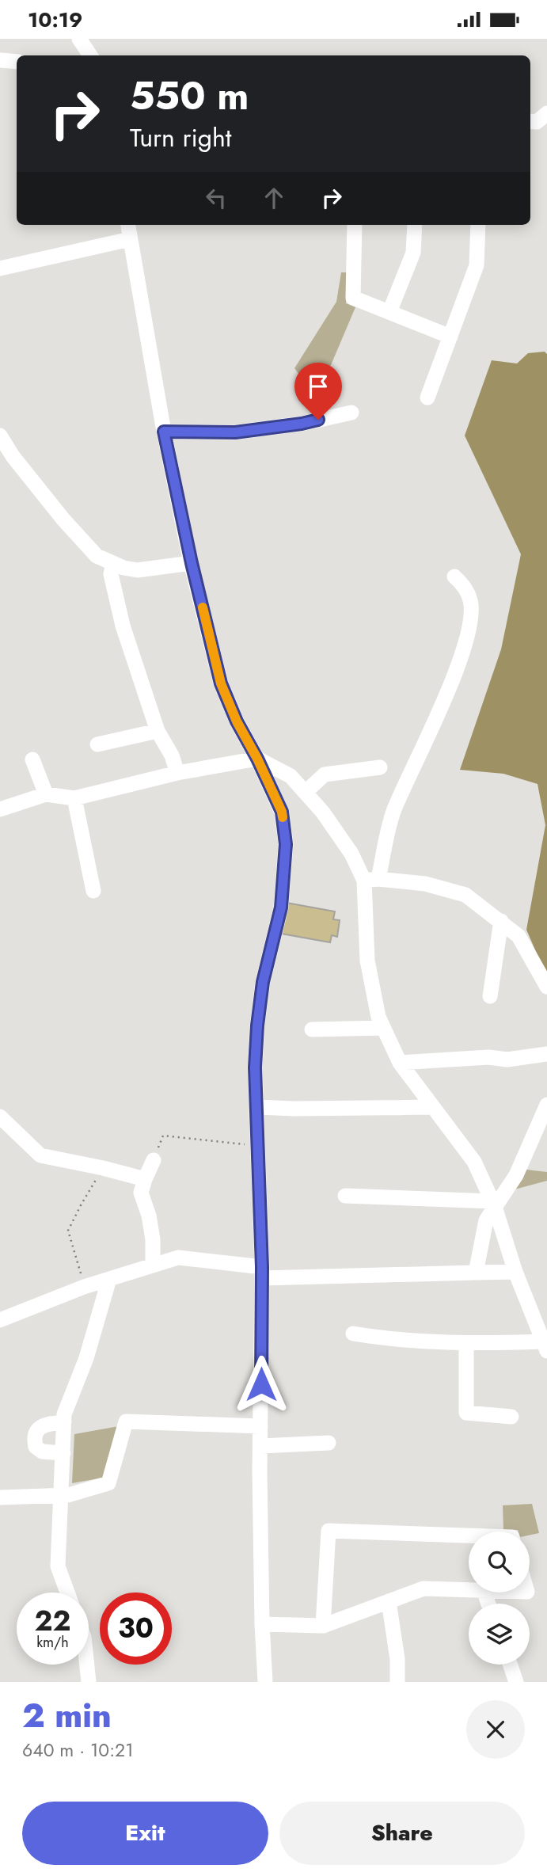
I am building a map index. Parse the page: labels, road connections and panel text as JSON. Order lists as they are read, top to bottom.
{
  "page": {
    "status": "10:19",
    "turn": ["550 m", "Turn right"],
    "speed": "22 km/h",
    "limit": "30",
    "heading": ["2 min", "640 m · 10:21"],
    "buttons": ["Exit", "Share"]
  }
}
